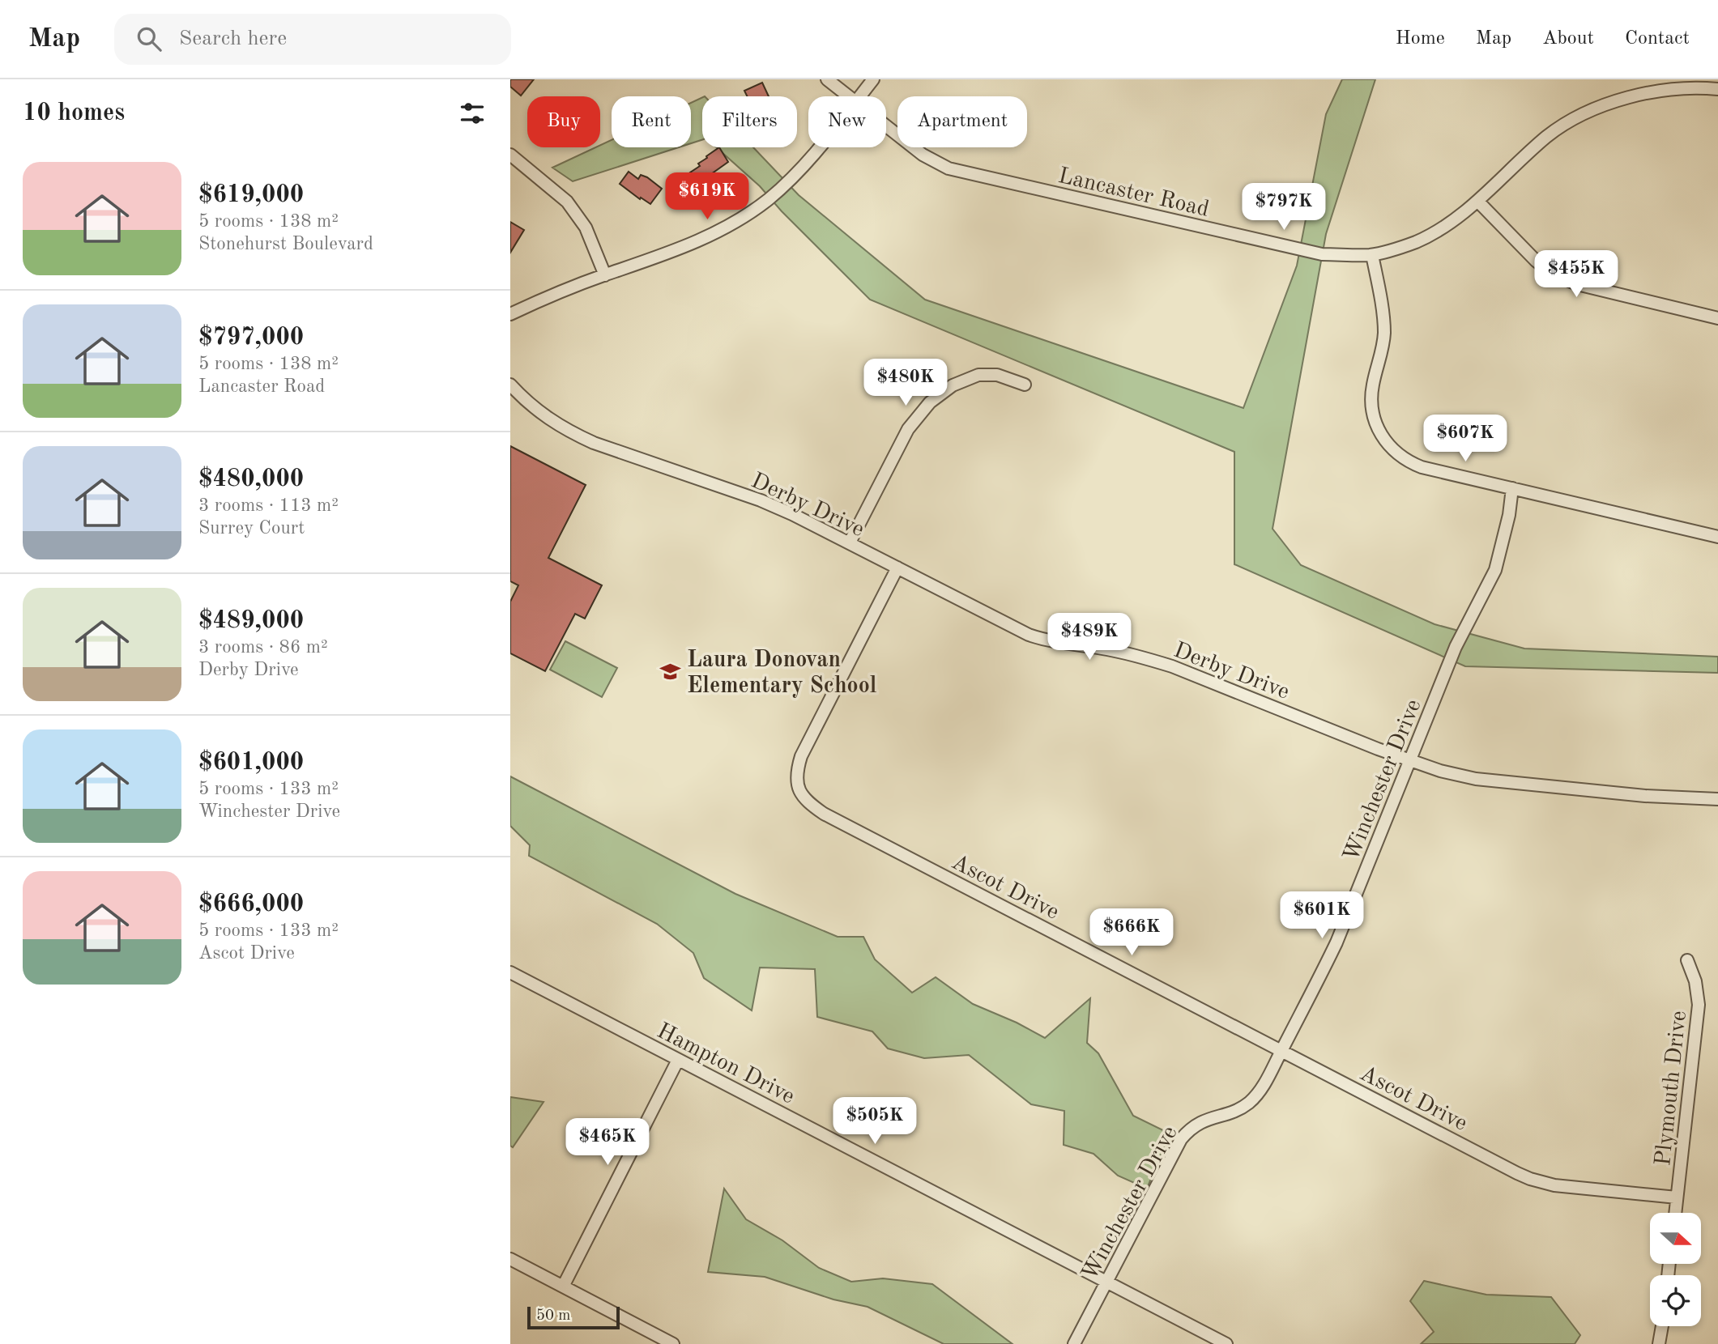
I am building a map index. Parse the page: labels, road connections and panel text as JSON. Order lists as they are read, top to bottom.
{
  "streets": {
    "street": [
      "Lancaster Road",
      "Derby Drive",
      "Winchester Drive",
      "Ascot Drive",
      "Hampton Drive",
      "Plymouth Drive"
    ]
  },
  "crossings": [
    ["Derby Drive", "Winchester Drive"],
    ["Derby Drive", "Ascot Drive"],
    ["Winchester Drive", "Ascot Drive"],
    ["Winchester Drive", "Hampton Drive"],
    ["Ascot Drive", "Plymouth Drive"]
  ],
  "places": {
    "school or university": ["Laura Donovan Elementary School"]
  },
  "scale_bar": "50 m",
  "north": "right",
  "page": {
    "header": "Map",
    "search": "Search here",
    "nav": [
      "Home",
      "Map",
      "About",
      "Contact"
    ],
    "heading": "10 homes",
    "chip": [
      "Buy",
      "Rent",
      "Filters",
      "New",
      "Apartment"
    ],
    "list": [
      {
        "name": "$619,000",
        "note": "5 rooms · 138 m² · Stonehurst Boulevard"
      },
      {
        "name": "$797,000",
        "note": "5 rooms · 138 m² · Lancaster Road"
      },
      {
        "name": "$480,000",
        "note": "3 rooms · 113 m² · Surrey Court"
      },
      {
        "name": "$489,000",
        "note": "3 rooms · 86 m² · Derby Drive"
      },
      {
        "name": "$601,000",
        "note": "5 rooms · 133 m² · Winchester Drive"
      },
      {
        "name": "$666,000",
        "note": "5 rooms · 133 m² · Ascot Drive"
      }
    ],
    "price": [
      "$619K",
      "$797K",
      "$455K",
      "$480K",
      "$607K",
      "$489K",
      "$601K",
      "$666K",
      "$505K",
      "$465K"
    ],
    "scale": "50 m"
  }
}
